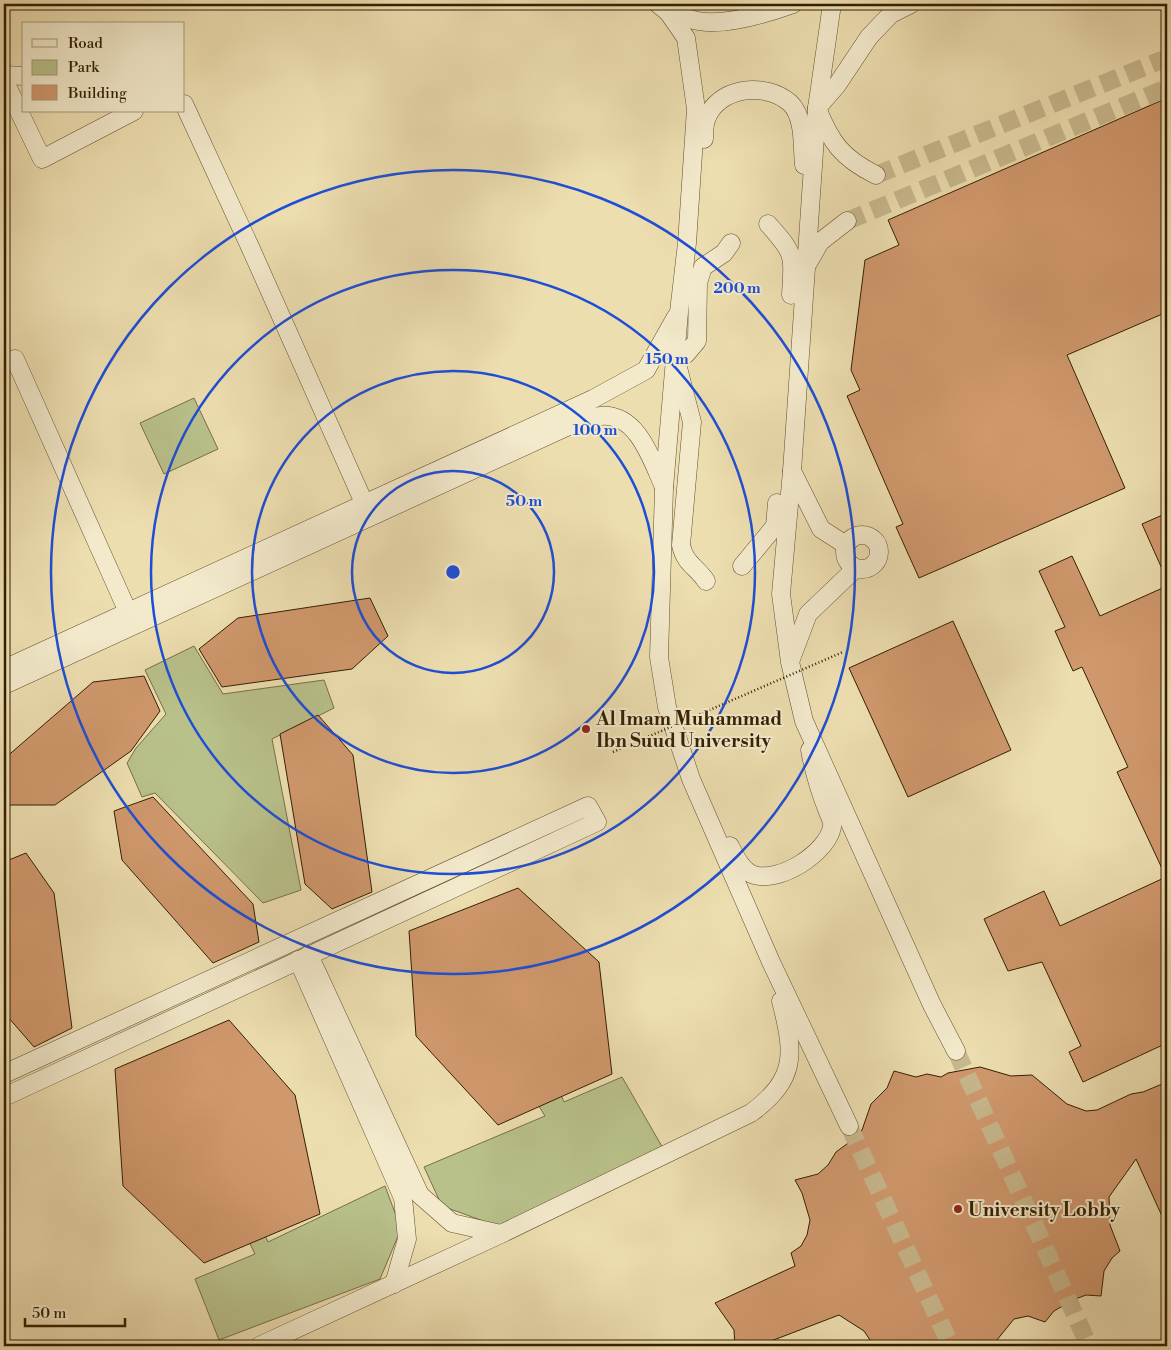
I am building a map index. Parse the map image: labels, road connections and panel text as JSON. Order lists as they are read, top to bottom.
{
  "places": ["Al Imam Muhammad Ibn Suud University", "University Lobby"],
  "legend": ["Road", "Park", "Building"],
  "scale_bar": "50 m",
  "rings": [
    "200 m",
    "150 m",
    "100 m",
    "50 m"
  ]
}
